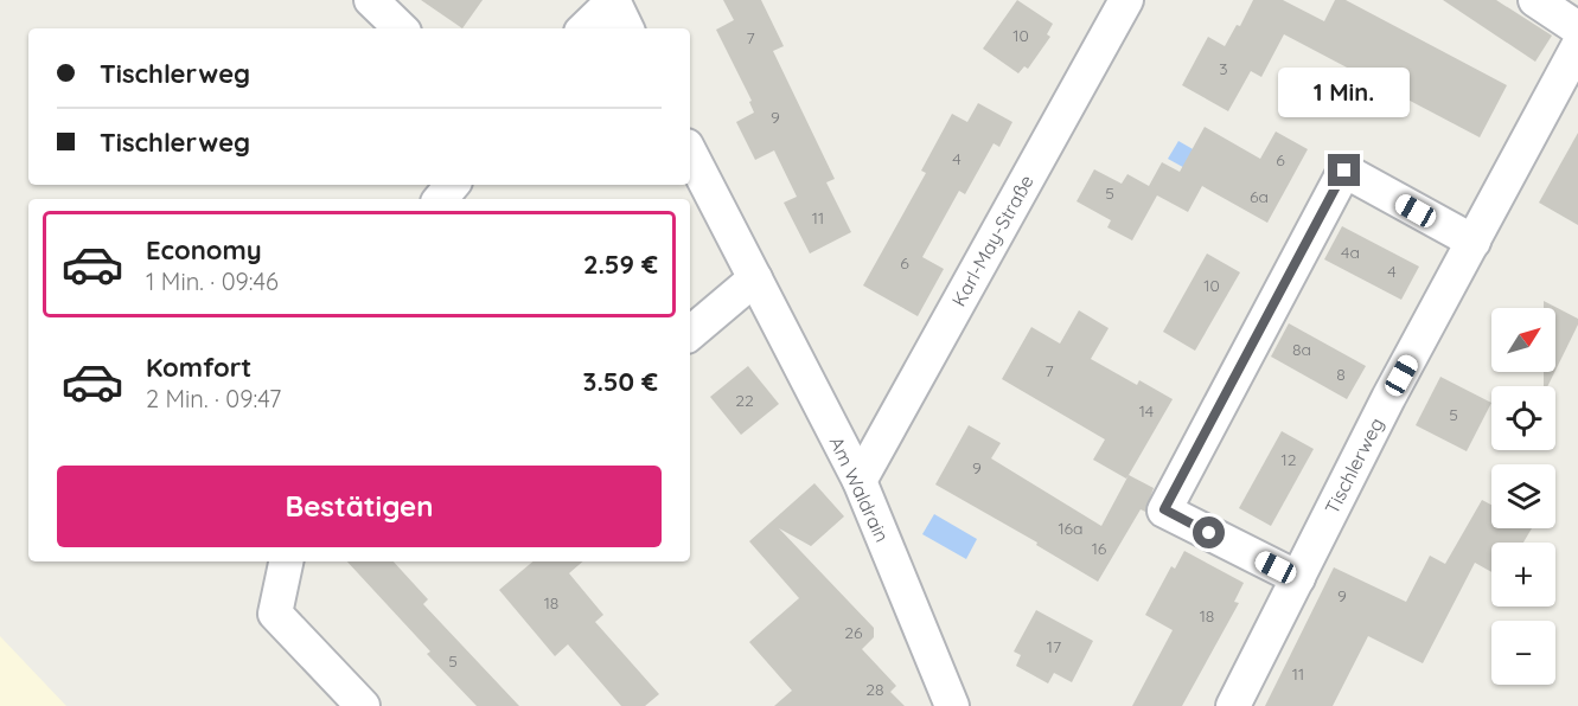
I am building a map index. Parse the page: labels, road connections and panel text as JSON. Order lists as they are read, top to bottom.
{
  "streets": {
    "street": ["Karl-May-Straße", "Tischlerweg", "Am Waldrain"]
  },
  "crossings": [
    ["Karl-May-Straße", "Am Waldrain"]
  ],
  "house_numbers": [
    "10",
    "7",
    "3",
    "9",
    "4",
    "6",
    "5",
    "6a",
    "11",
    "4a",
    "6",
    "4",
    "10",
    "8a",
    "7",
    "8",
    "22",
    "14",
    "5",
    "12",
    "9",
    "16a",
    "16",
    "9",
    "18",
    "18",
    "26",
    "17",
    "5",
    "11",
    "28"
  ],
  "north": "top right",
  "page": {
    "banner": ["Tischlerweg", "Tischlerweg"],
    "bubble": "1 Min.",
    "list": [
      {
        "name": "Economy",
        "note": "1 Min. · 09:46",
        "value": "2.59 €"
      },
      {
        "name": "Komfort",
        "note": "2 Min. · 09:47",
        "value": "3.50 €"
      }
    ],
    "map_buttons": ["+", "−"],
    "buttons": "Bestätigen"
  }
}
